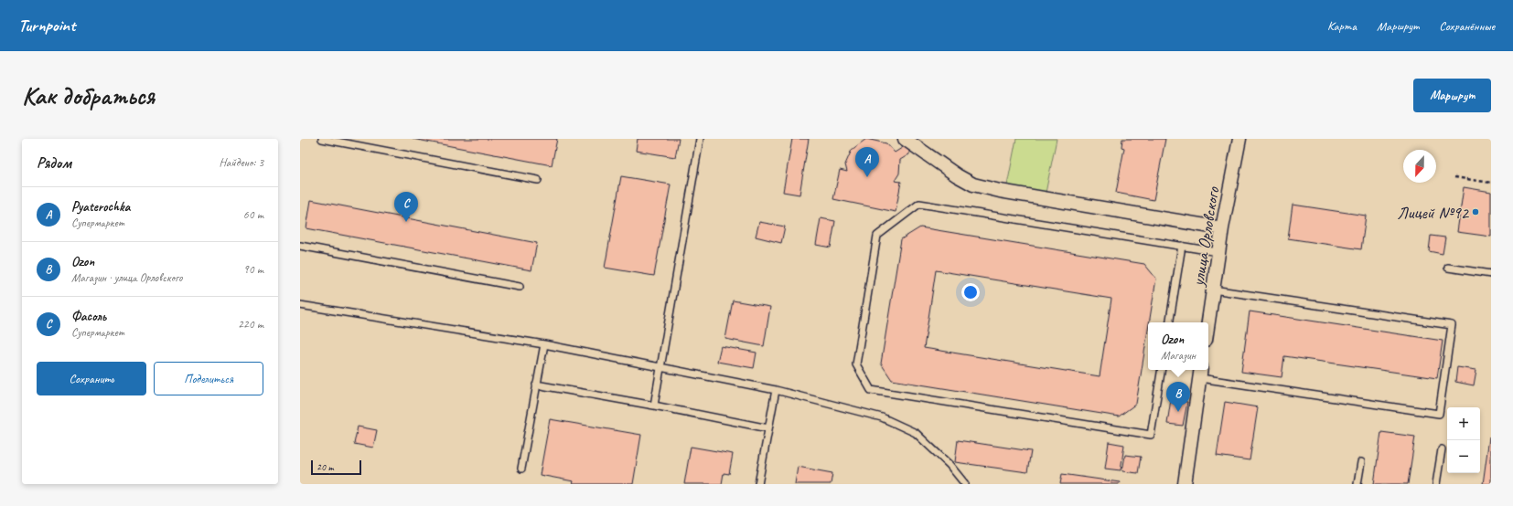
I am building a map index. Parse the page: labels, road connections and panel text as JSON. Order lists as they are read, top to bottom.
{
  "streets": {
    "street": ["улица Орловского"]
  },
  "places": ["Лицей №92"],
  "scale_bar": "20 m",
  "north": "bottom",
  "page": {
    "header": "Turnpoint",
    "nav": ["Карта", "Маршрут", "Сохранённые"],
    "buttons": [
      "Маршрут",
      ["Сохранить", "Поделиться"]
    ],
    "title": "Как добраться",
    "heading": ["Рядом", "Найдено: 3"],
    "pins": ["A", "C", "B"],
    "list": [
      {
        "mark": "A",
        "name": "Pyaterochka",
        "note": "Супермаркет",
        "value": "60 m"
      },
      {
        "mark": "B",
        "name": "Ozon",
        "note": "Магазин · улица Орловского",
        "value": "90 m"
      },
      {
        "mark": "C",
        "name": "Фасоль",
        "note": "Супермаркет",
        "value": "220 m"
      }
    ],
    "popup": ["Ozon", "Магазин"],
    "map_buttons": ["+", "−"],
    "scale": "20 m"
  }
}
